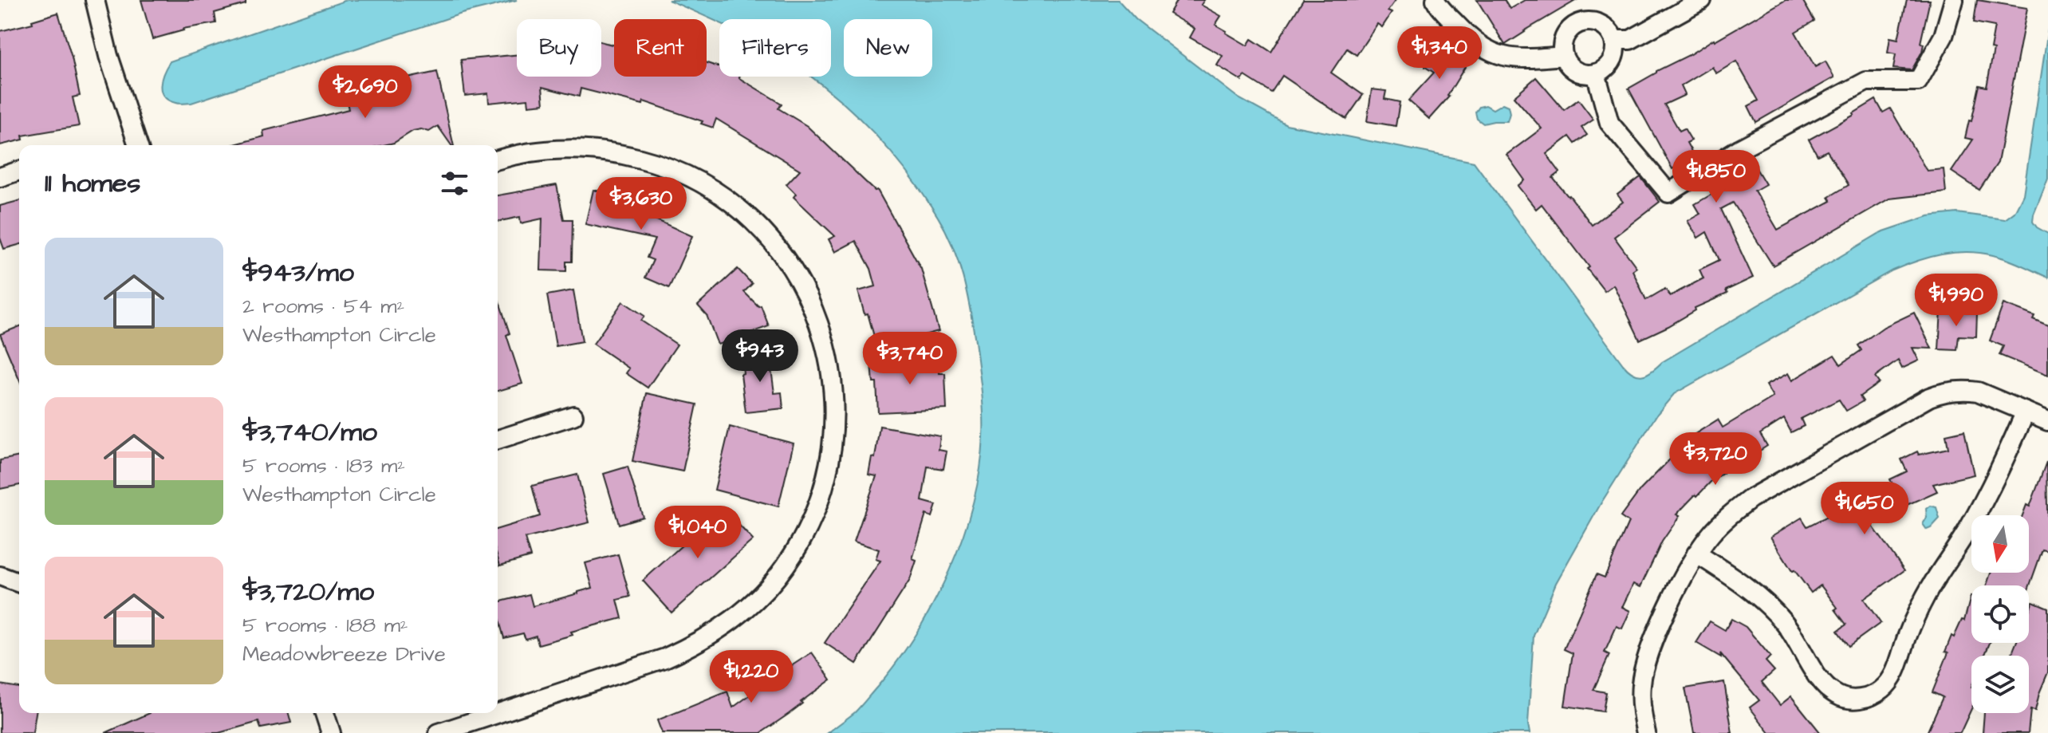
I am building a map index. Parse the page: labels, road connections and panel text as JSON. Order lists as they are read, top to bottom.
{
  "north": "bottom",
  "page": {
    "chip": [
      "Buy",
      "Rent",
      "Filters",
      "New"
    ],
    "price": [
      "$1,340",
      "$2,690",
      "$1,850",
      "$3,630",
      "$1,990",
      "$943",
      "$3,740",
      "$3,720",
      "$1,650",
      "$1,040",
      "$1,220"
    ],
    "heading": "11 homes",
    "list": [
      {
        "name": "$943/mo",
        "note": "2 rooms · 54 m² · Westhampton Circle"
      },
      {
        "name": "$3,740/mo",
        "note": "5 rooms · 183 m² · Westhampton Circle"
      },
      {
        "name": "$3,720/mo",
        "note": "5 rooms · 188 m² · Meadowbreeze Drive"
      }
    ]
  }
}
